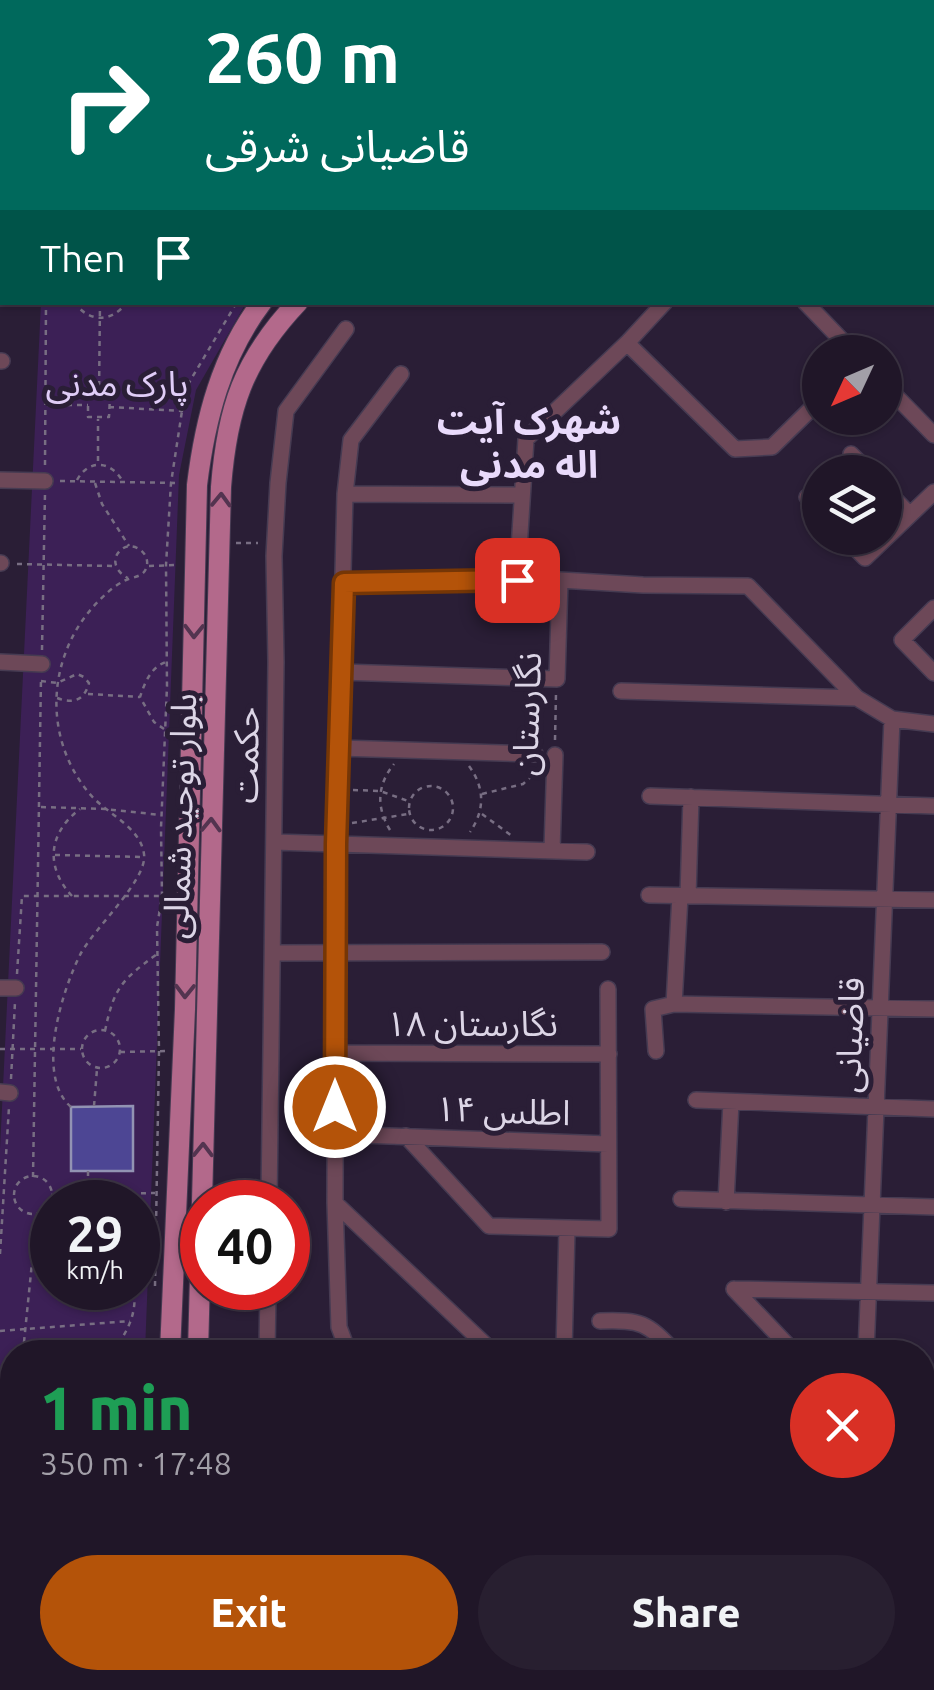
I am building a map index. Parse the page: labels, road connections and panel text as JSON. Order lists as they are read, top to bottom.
{
  "streets": {
    "main road": ["بلوار توحید شمالی"],
    "street": [
      "نگارستان",
      "حکمت",
      "نگارستان ۱۸",
      "قاضیانی",
      "اطلس ۱۴"
    ]
  },
  "districts": ["شهرک آیت اله مدنی"],
  "parks": ["پارک مدنی"],
  "north": "bottom left",
  "page": {
    "turn": ["260 m", "قاضیانی شرقی"],
    "then": "Then",
    "speed": "29 km/h",
    "limit": "40",
    "heading": ["1 min", "350 m · 17:48"],
    "buttons": ["Exit", "Share"]
  }
}
